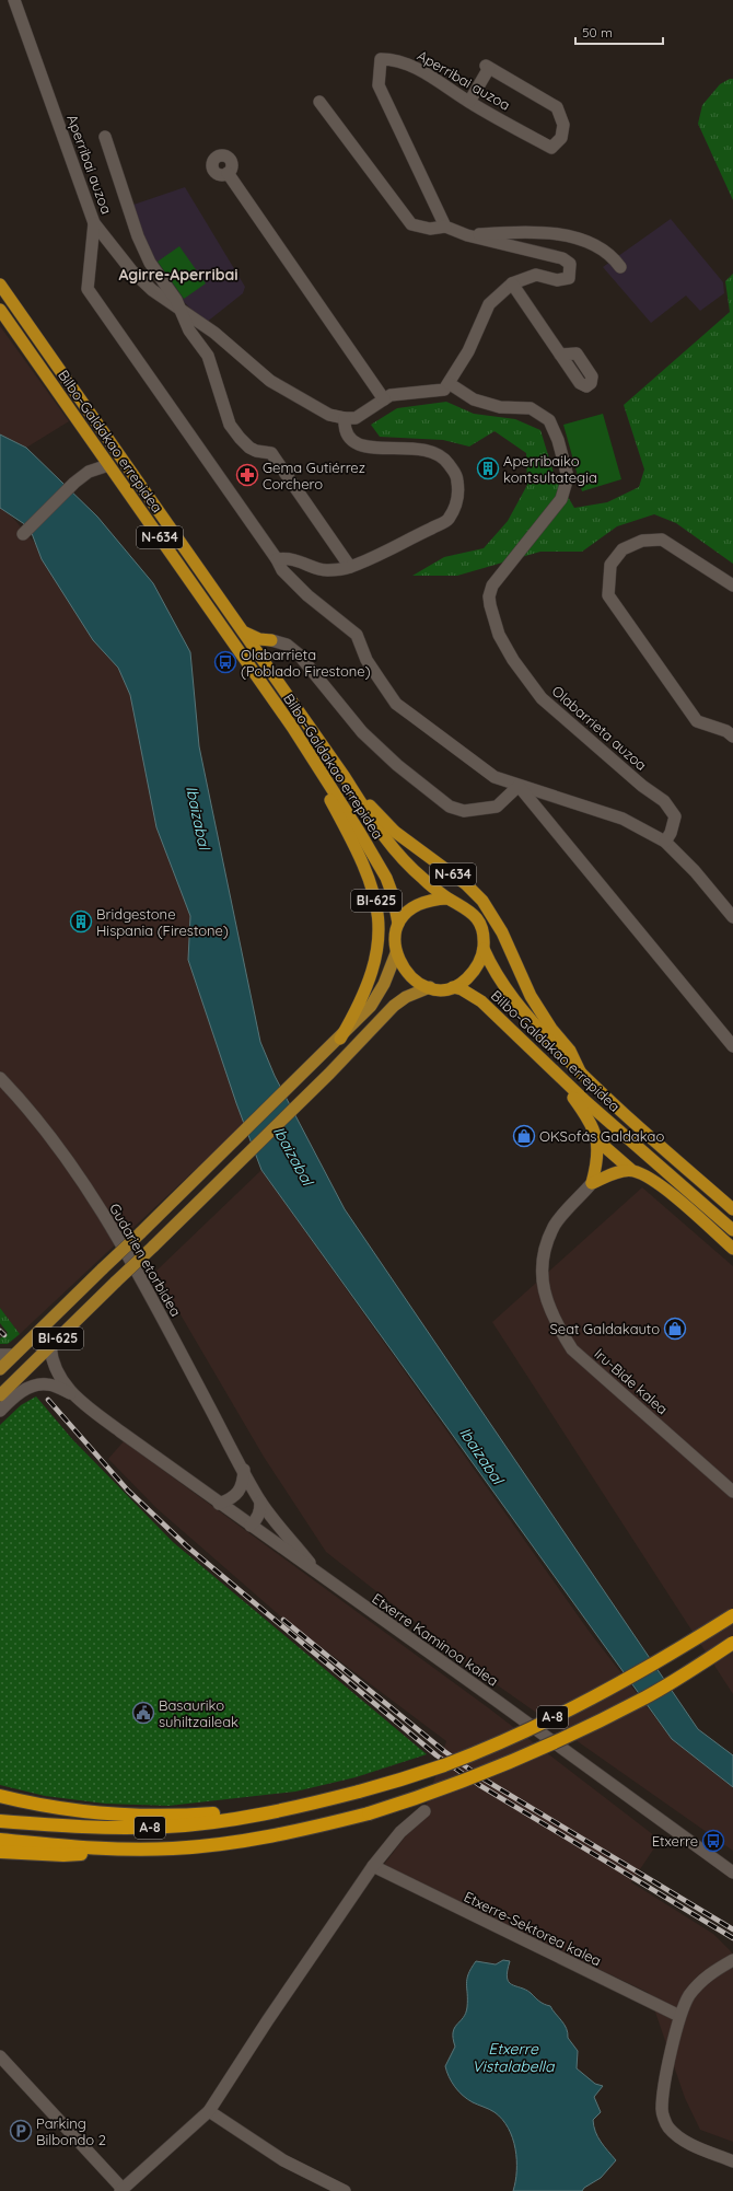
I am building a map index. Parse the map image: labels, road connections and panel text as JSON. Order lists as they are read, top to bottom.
{
  "streets": {
    "highway": [
      "Bilbo-Galdakao errepidea",
      "N-634",
      "BI-625",
      "A-8"
    ],
    "main road": ["Gudarien etorbidea"],
    "street": [
      "Aperribai auzoa",
      "Olabarrieta auzoa",
      "Iru-Bide kalea",
      "Etxerre Kaminoa kalea",
      "Etxerre-Sektorea kalea"
    ]
  },
  "crossings": [
    ["Bilbo-Galdakao errepidea", "N-634"],
    ["Bilbo-Galdakao errepidea", "BI-625"],
    ["Bilbo-Galdakao errepidea", "Gudarien etorbidea"],
    ["N-634", "BI-625"],
    ["N-634", "Gudarien etorbidea"],
    ["BI-625", "Gudarien etorbidea"],
    ["Gudarien etorbidea", "Etxerre Kaminoa kalea"]
  ],
  "districts": ["Agirre-Aperribai"],
  "water": ["Ibaizabal", "Etxerre Vistalabella"],
  "places": {
    "building": ["Aperribaiko kontsultategia", "Bridgestone Hispania (Firestone)"],
    "pharmacy": ["Gema Gutiérrez Corchero"],
    "bus stop": ["Olabarrieta (Poblado Firestone)", "Etxerre"],
    "shop": ["OKSofás Galdakao", "Seat Galdakauto"],
    "public building": ["Basauriko suhiltzaileak"],
    "parking": ["Parking Bilbondo 2"]
  },
  "scale_bar": "50 m"
}
